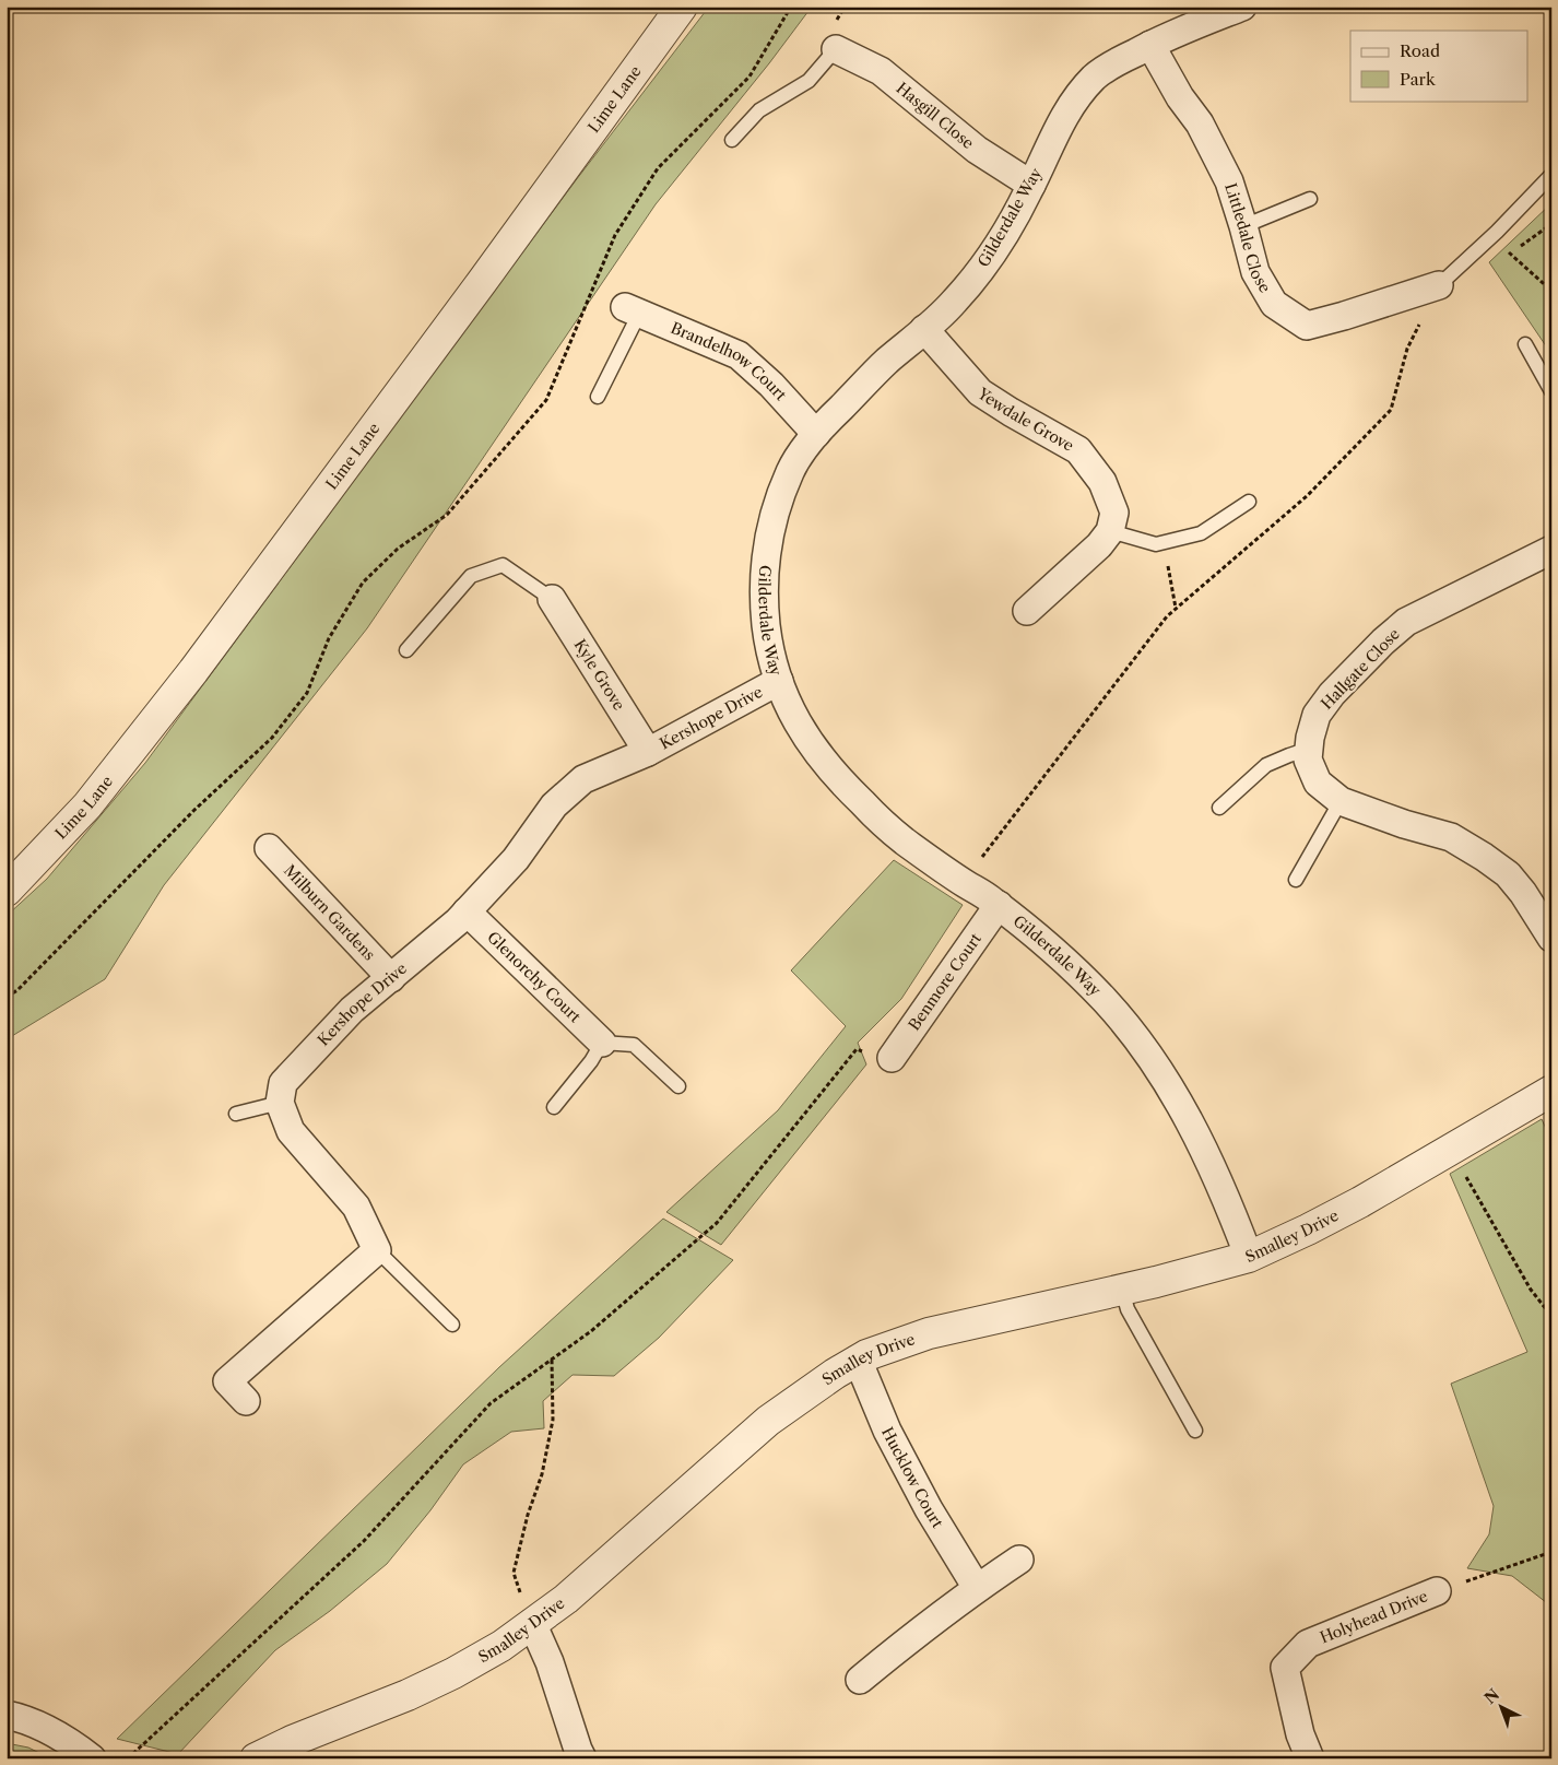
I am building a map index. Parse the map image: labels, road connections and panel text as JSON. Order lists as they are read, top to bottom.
{
  "streets": {
    "street": [
      "Lime Lane",
      "Hasgill Close",
      "Gilderdale Way",
      "Littledale Close",
      "Brandelhow Court",
      "Yewdale Grove",
      "Hallgate Close",
      "Kyle Grove",
      "Kershope Drive",
      "Milburn Gardens",
      "Glenorchy Court",
      "Benmore Court",
      "Smalley Drive",
      "Hucklow Court",
      "Holyhead Drive"
    ]
  },
  "crossings": [
    ["Hasgill Close", "Gilderdale Way"],
    ["Gilderdale Way", "Littledale Close"],
    ["Gilderdale Way", "Brandelhow Court"],
    ["Gilderdale Way", "Yewdale Grove"],
    ["Gilderdale Way", "Kershope Drive"],
    ["Gilderdale Way", "Benmore Court"],
    ["Gilderdale Way", "Smalley Drive"],
    ["Kyle Grove", "Kershope Drive"],
    ["Kershope Drive", "Milburn Gardens"],
    ["Kershope Drive", "Glenorchy Court"],
    ["Smalley Drive", "Hucklow Court"]
  ],
  "legend": ["Road", "Park"],
  "north": "top left"
}
